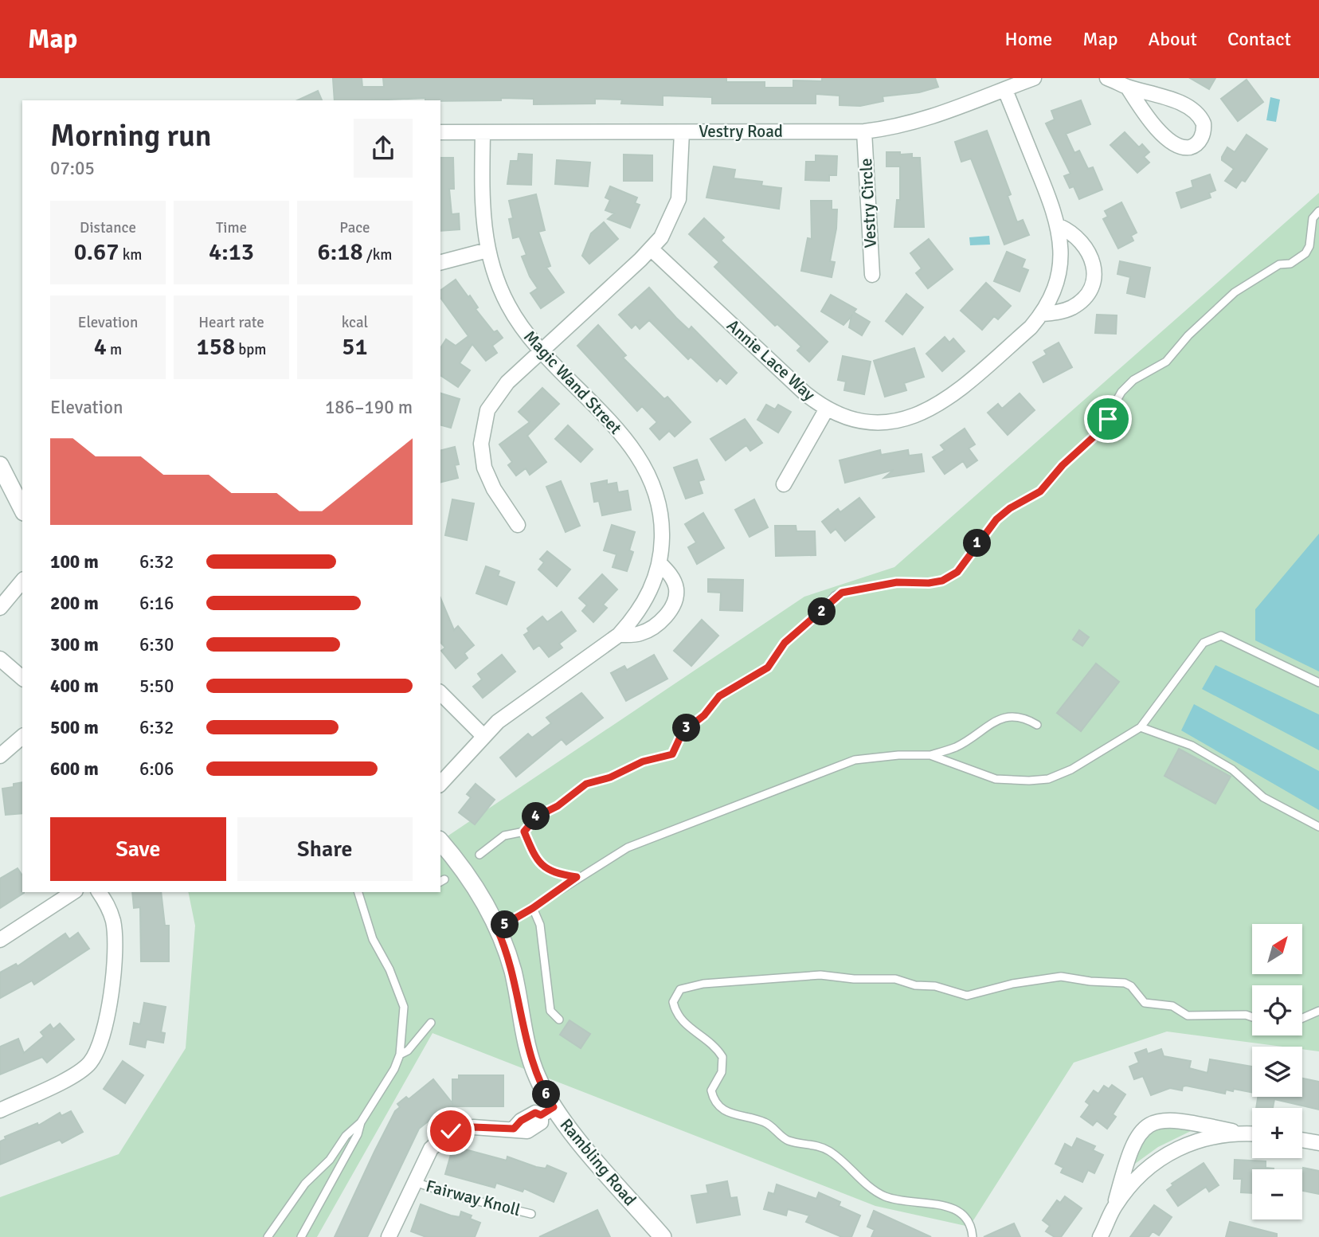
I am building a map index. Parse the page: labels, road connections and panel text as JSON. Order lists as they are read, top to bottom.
{
  "streets": {
    "street": [
      "Vestry Road",
      "Vestry Circle",
      "Annie Lace Way",
      "Magic Wand Street",
      "Rambling Road"
    ],
    "lane": ["Fairway Knoll"]
  },
  "crossings": [
    ["Vestry Road", "Vestry Circle"],
    ["Vestry Road", "Annie Lace Way"],
    ["Vestry Road", "Magic Wand Street"]
  ],
  "north": "top right",
  "page": {
    "header": "Map",
    "nav": [
      "Home",
      "Map",
      "About",
      "Contact"
    ],
    "heading": ["Morning run", "07:05"],
    "stats": [
      ["Distance", "0.67 km"],
      ["Time", "4:13"],
      ["Pace", "6:18 /km"],
      ["Elevation", "4 m"],
      ["Heart rate", "158 bpm"],
      ["kcal", "51"]
    ],
    "chart": ["Elevation", "186–190 m"],
    "pins": [
      "1",
      "2",
      "3",
      "4",
      "5",
      "6"
    ],
    "list": [
      {
        "name": "100 m",
        "note": "6:32"
      },
      {
        "name": "200 m",
        "note": "6:16"
      },
      {
        "name": "300 m",
        "note": "6:30"
      },
      {
        "name": "400 m",
        "note": "5:50"
      },
      {
        "name": "500 m",
        "note": "6:32"
      },
      {
        "name": "600 m",
        "note": "6:06"
      }
    ],
    "buttons": ["Save", "Share"],
    "map_buttons": ["+", "−"]
  }
}
